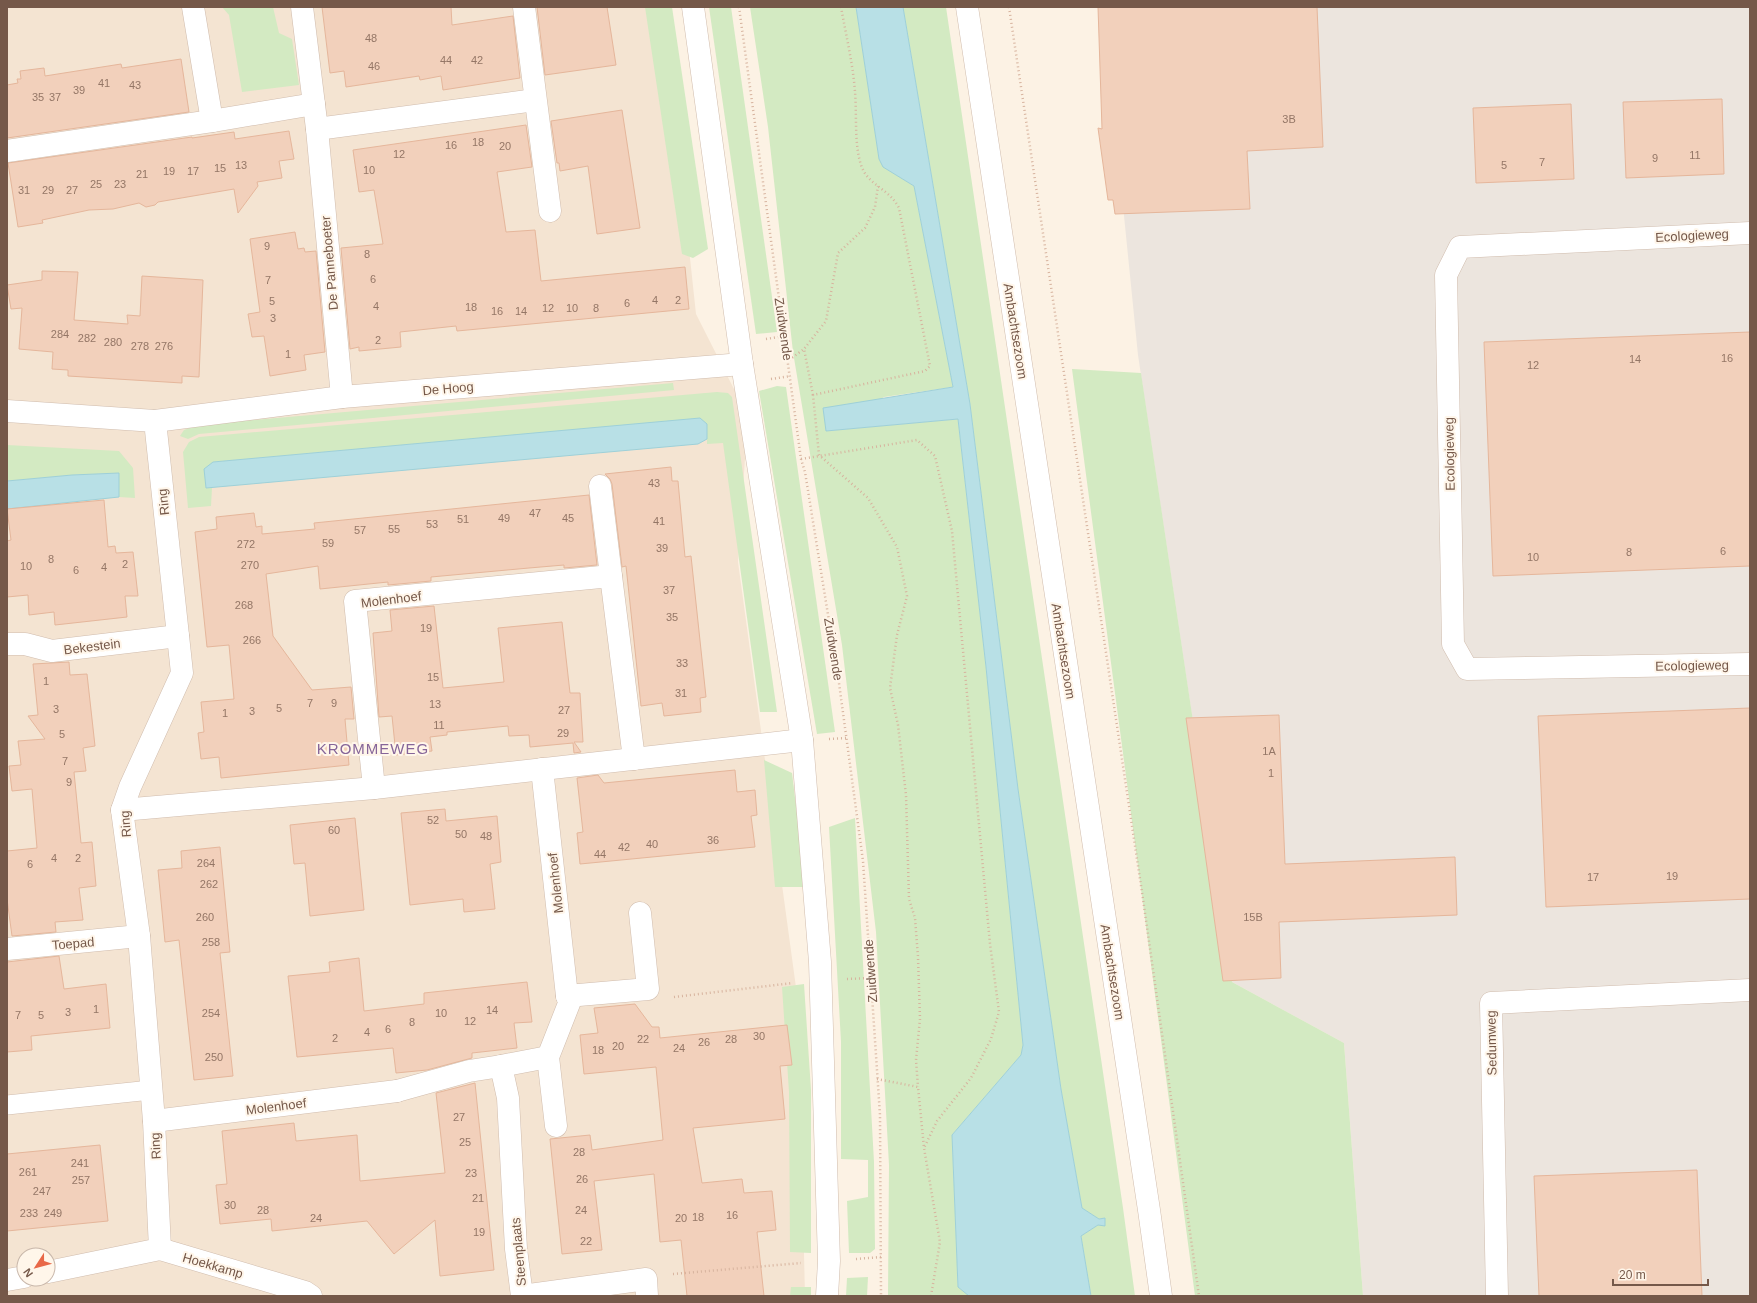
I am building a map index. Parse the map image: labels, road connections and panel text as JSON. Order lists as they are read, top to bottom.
{
  "streets": {
    "street": [
      "Ecologieweg",
      "De Panneboeter",
      "Ambachtsezoom",
      "De Hoog",
      "Ring",
      "Molenhoef",
      "Bekestein",
      "Toepad",
      "Sedumweg",
      "Steenplaats",
      "Hoekkamp"
    ],
    "path": ["Zuidwende"]
  },
  "crossings": [
    ["De Panneboeter", "De Hoog"],
    ["De Hoog", "Ring"],
    ["Ring", "Molenhoef"],
    ["Ring", "Bekestein"],
    ["Ring", "Toepad"],
    ["Ring", "Hoekkamp"],
    ["Molenhoef", "Steenplaats"]
  ],
  "districts": ["KROMMEWEG"],
  "house_numbers": [
    "48",
    "44",
    "42",
    "46",
    "41",
    "43",
    "39",
    "35",
    "37",
    "3B",
    "18",
    "16",
    "20",
    "12",
    "11",
    "9",
    "7",
    "13",
    "5",
    "15",
    "10",
    "19",
    "17",
    "21",
    "25",
    "23",
    "31",
    "29",
    "27",
    "9",
    "8",
    "6",
    "7",
    "4",
    "2",
    "5",
    "6",
    "4",
    "18",
    "12",
    "10",
    "8",
    "16",
    "14",
    "3",
    "284",
    "282",
    "2",
    "280",
    "278",
    "276",
    "1",
    "16",
    "14",
    "12",
    "43",
    "47",
    "49",
    "45",
    "51",
    "41",
    "53",
    "55",
    "57",
    "59",
    "272",
    "39",
    "6",
    "8",
    "10",
    "8",
    "2",
    "270",
    "10",
    "4",
    "6",
    "37",
    "268",
    "35",
    "19",
    "266",
    "33",
    "15",
    "1",
    "31",
    "7",
    "9",
    "13",
    "5",
    "3",
    "27",
    "3",
    "1",
    "11",
    "29",
    "5",
    "1A",
    "7",
    "1",
    "9",
    "52",
    "60",
    "50",
    "48",
    "36",
    "40",
    "42",
    "44",
    "4",
    "2",
    "264",
    "6",
    "19",
    "17",
    "262",
    "260",
    "15B",
    "258",
    "1",
    "14",
    "3",
    "254",
    "10",
    "7",
    "5",
    "12",
    "8",
    "6",
    "4",
    "30",
    "2",
    "22",
    "28",
    "26",
    "20",
    "24",
    "18",
    "250",
    "27",
    "25",
    "28",
    "241",
    "261",
    "23",
    "26",
    "257",
    "247",
    "21",
    "30",
    "28",
    "24",
    "233",
    "249",
    "16",
    "18",
    "24",
    "20",
    "19",
    "22"
  ],
  "scale_bar": "20 m",
  "north": "bottom left"
}
